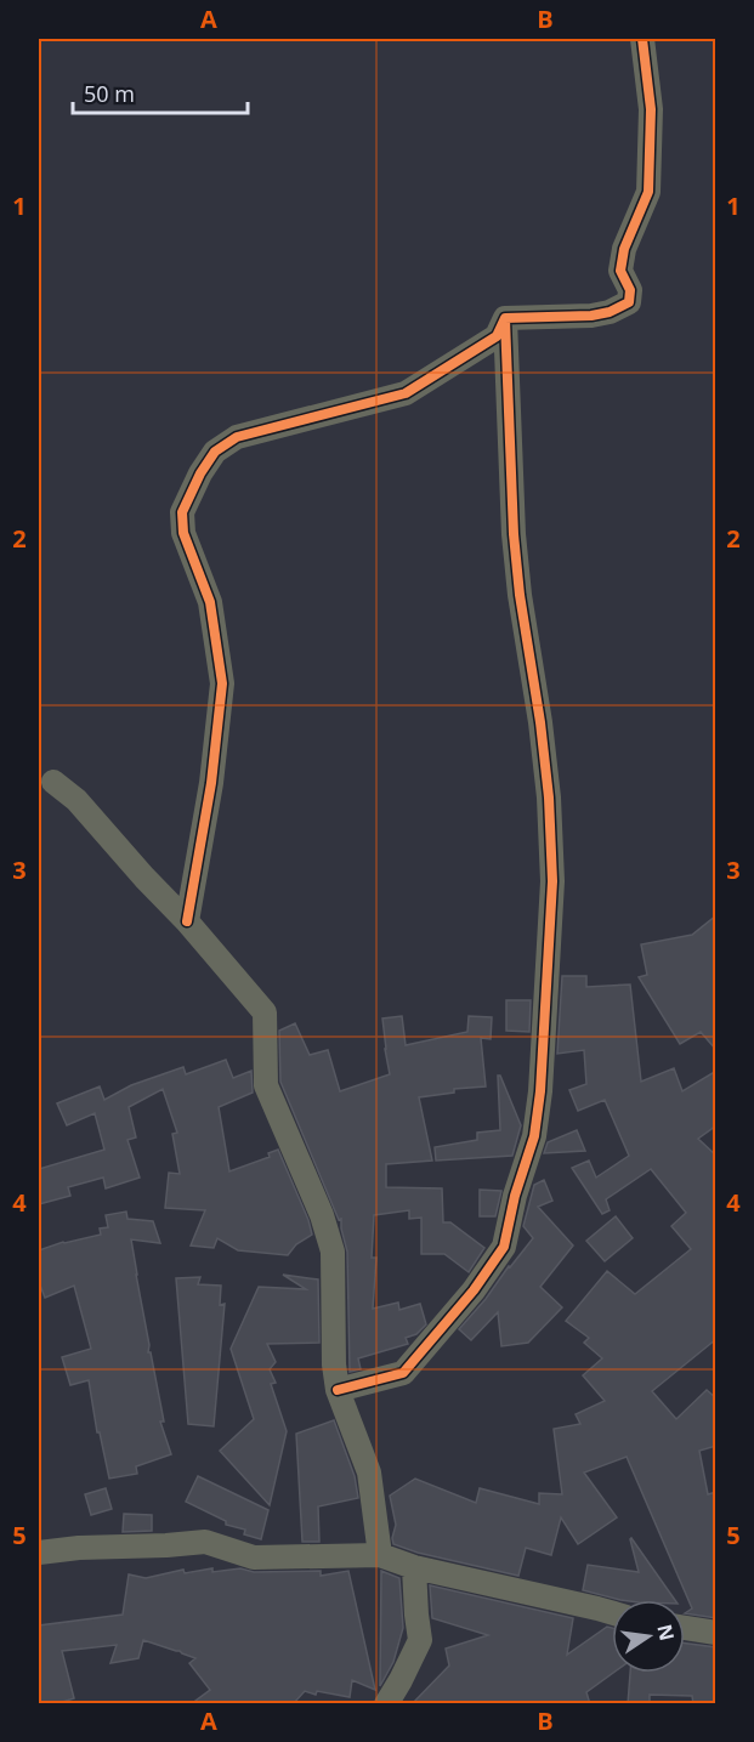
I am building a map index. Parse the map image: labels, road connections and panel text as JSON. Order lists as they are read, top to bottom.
{
  "scale_bar": "50 m",
  "north": "right",
  "grid": {
    "columns": ["A", "B"],
    "rows": [
      "1",
      "2",
      "3",
      "4",
      "5"
    ]
  }
}
